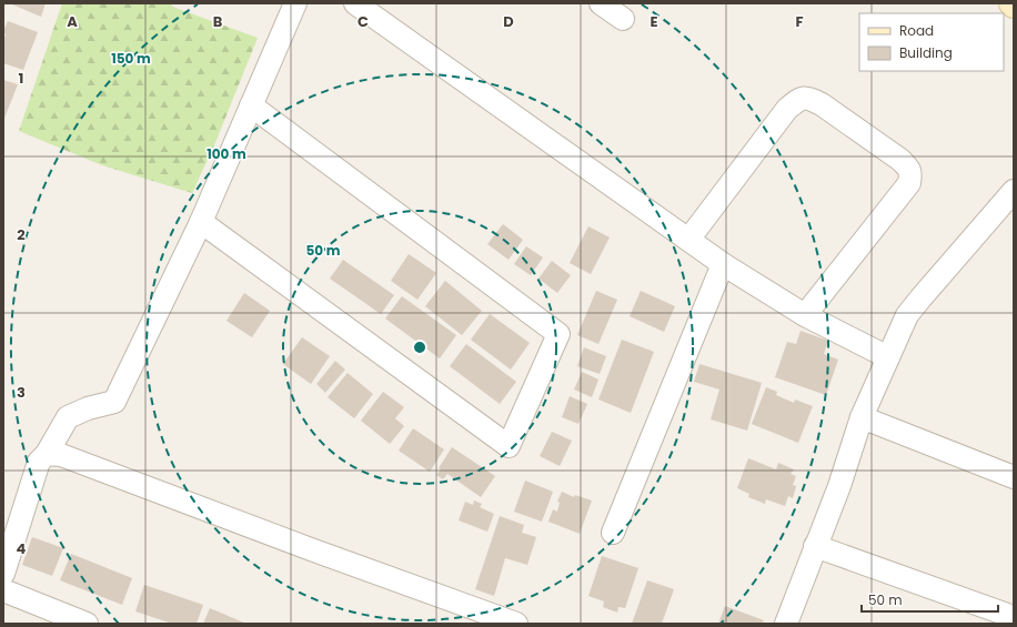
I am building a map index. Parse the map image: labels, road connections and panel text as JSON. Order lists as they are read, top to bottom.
{
  "legend": ["Road", "Building"],
  "scale_bar": "50 m",
  "grid": {
    "columns": [
      "A",
      "B",
      "C",
      "D",
      "E",
      "F"
    ],
    "rows": [
      "1",
      "2",
      "3",
      "4"
    ]
  },
  "rings": ["150 m", "100 m", "50 m"]
}
